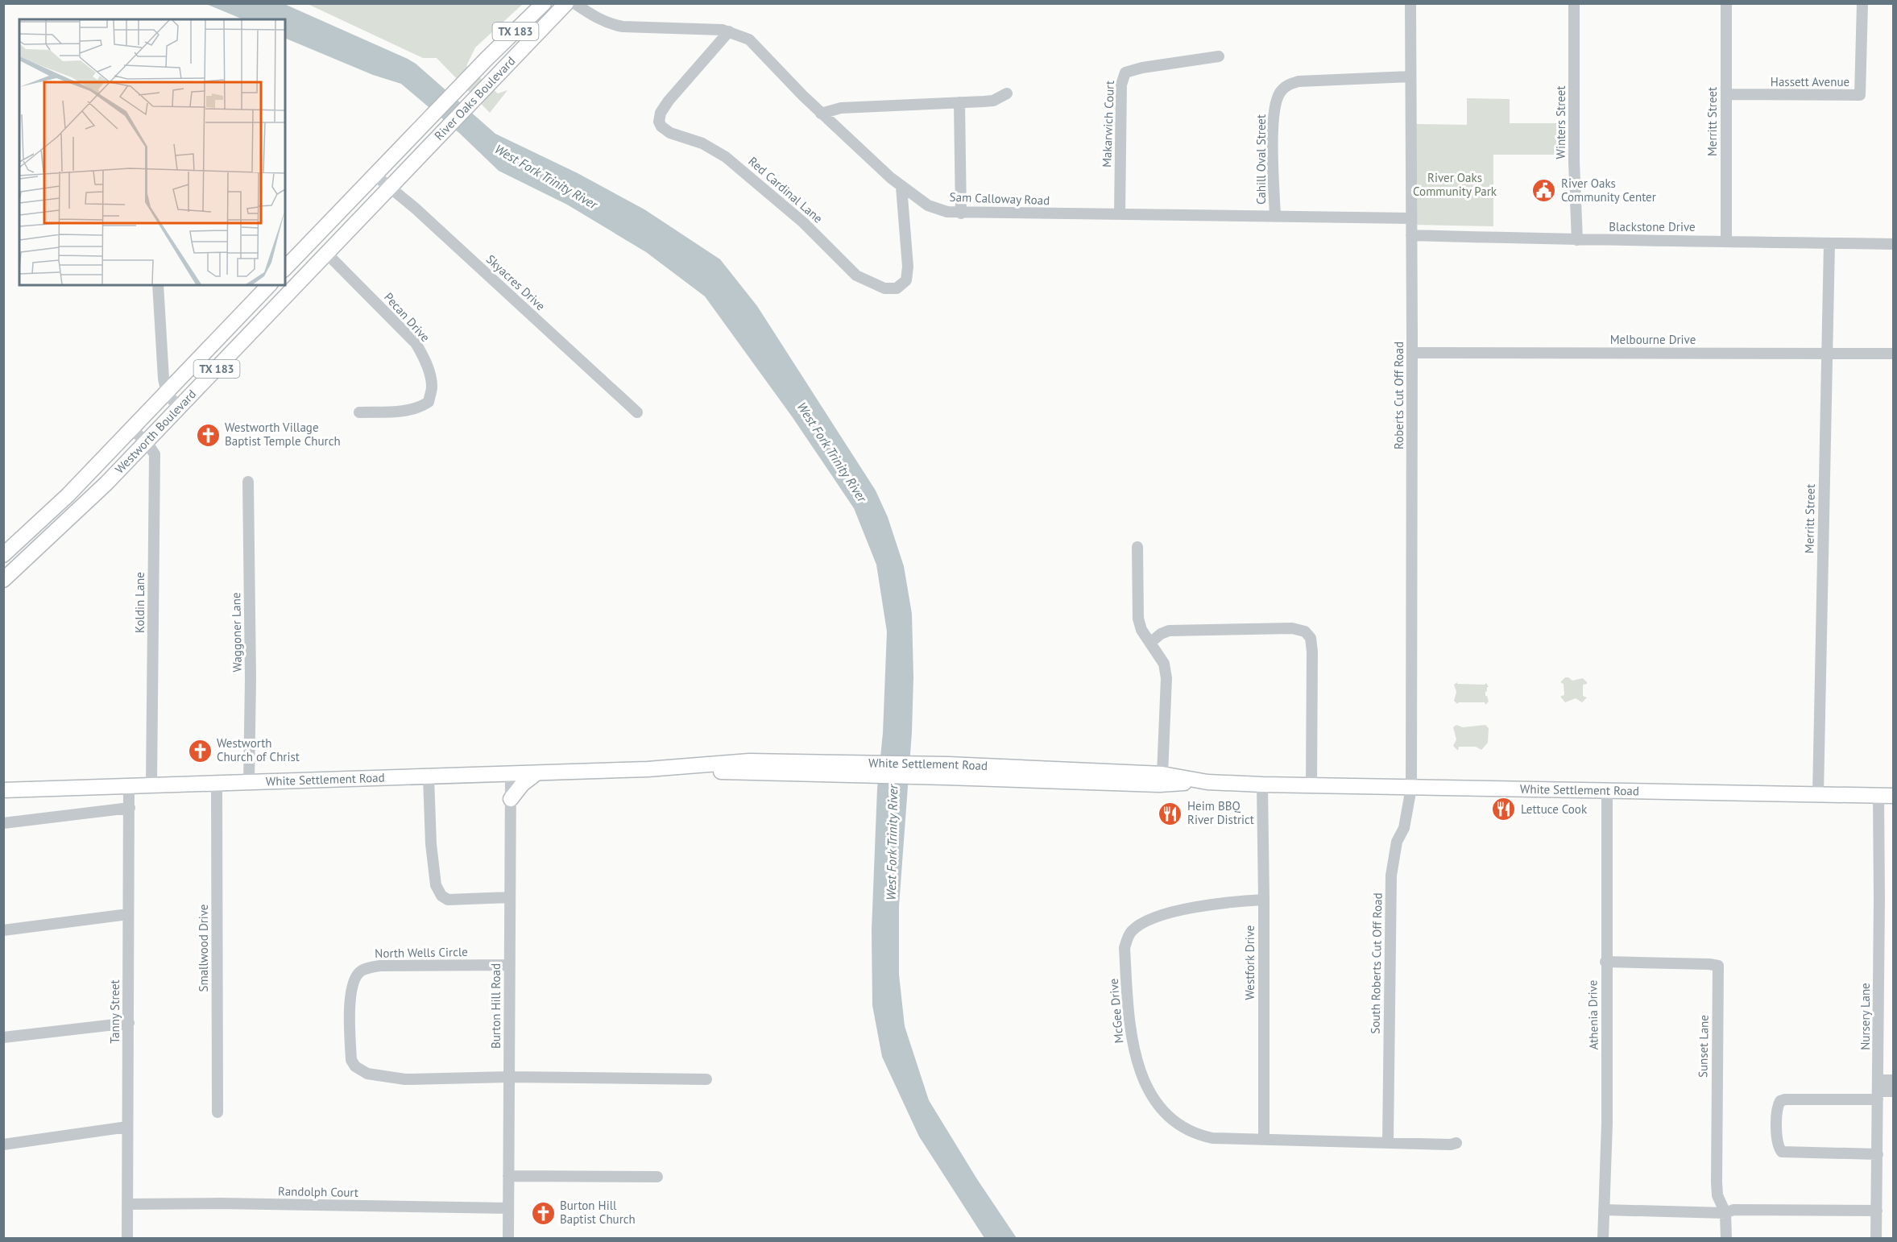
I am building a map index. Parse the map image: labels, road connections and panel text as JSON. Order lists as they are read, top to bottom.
{
  "streets": {
    "main road": [
      "TX 183",
      "River Oaks Boulevard",
      "Westworth Boulevard",
      "White Settlement Road"
    ],
    "street": [
      "Hassett Avenue",
      "Merritt Street",
      "Winters Street",
      "Makarwich Court",
      "Cahill Oval Street",
      "Red Cardinal Lane",
      "Sam Calloway Road",
      "Blackstone Drive",
      "Skyacres Drive",
      "Pecan Drive",
      "Melbourne Drive",
      "Roberts Cut Off Road",
      "Koldin Lane",
      "Waggoner Lane",
      "Smallwood Drive",
      "North Wells Circle",
      "Westfork Drive",
      "South Roberts Cut Off Road",
      "Burton Hill Road",
      "McGee Drive",
      "Tanny Street",
      "Athenia Drive",
      "Nursery Lane",
      "Sunset Lane",
      "Randolph Court"
    ]
  },
  "crossings": [
    ["TX 183", "River Oaks Boulevard"],
    ["TX 183", "Skyacres Drive"],
    ["Hassett Avenue", "Merritt Street"],
    ["River Oaks Boulevard", "Skyacres Drive"],
    ["River Oaks Boulevard", "Westworth Boulevard"],
    ["Merritt Street", "Blackstone Drive"],
    ["Merritt Street", "Melbourne Drive"],
    ["Merritt Street", "White Settlement Road"],
    ["Winters Street", "Blackstone Drive"],
    ["Makarwich Court", "Sam Calloway Road"],
    ["Cahill Oval Street", "Sam Calloway Road"],
    ["Cahill Oval Street", "Roberts Cut Off Road"],
    ["Red Cardinal Lane", "Sam Calloway Road"],
    ["Sam Calloway Road", "Roberts Cut Off Road"],
    ["Blackstone Drive", "Roberts Cut Off Road"],
    ["Skyacres Drive", "Westworth Boulevard"],
    ["Pecan Drive", "Westworth Boulevard"],
    ["Melbourne Drive", "Roberts Cut Off Road"],
    ["Roberts Cut Off Road", "White Settlement Road"],
    ["Roberts Cut Off Road", "South Roberts Cut Off Road"],
    ["Westworth Boulevard", "Koldin Lane"],
    ["Koldin Lane", "White Settlement Road"],
    ["Waggoner Lane", "White Settlement Road"],
    ["White Settlement Road", "Smallwood Drive"],
    ["White Settlement Road", "Westfork Drive"],
    ["White Settlement Road", "South Roberts Cut Off Road"],
    ["White Settlement Road", "Burton Hill Road"],
    ["White Settlement Road", "Tanny Street"],
    ["White Settlement Road", "Athenia Drive"],
    ["White Settlement Road", "Nursery Lane"],
    ["North Wells Circle", "Burton Hill Road"],
    ["Westfork Drive", "McGee Drive"],
    ["South Roberts Cut Off Road", "McGee Drive"],
    ["Burton Hill Road", "Randolph Court"],
    ["Tanny Street", "Randolph Court"],
    ["Athenia Drive", "Sunset Lane"]
  ],
  "water": ["West Fork Trinity River"],
  "parks": ["River Oaks Community Park"],
  "places": {
    "public building": ["River Oaks Community Center"],
    "church": ["Westworth Village Baptist Temple Church", "Westworth Church of Christ", "Burton Hill Baptist Church"],
    "restaurant": ["Lettuce Cook", "Heim BBQ River District"]
  }
}
